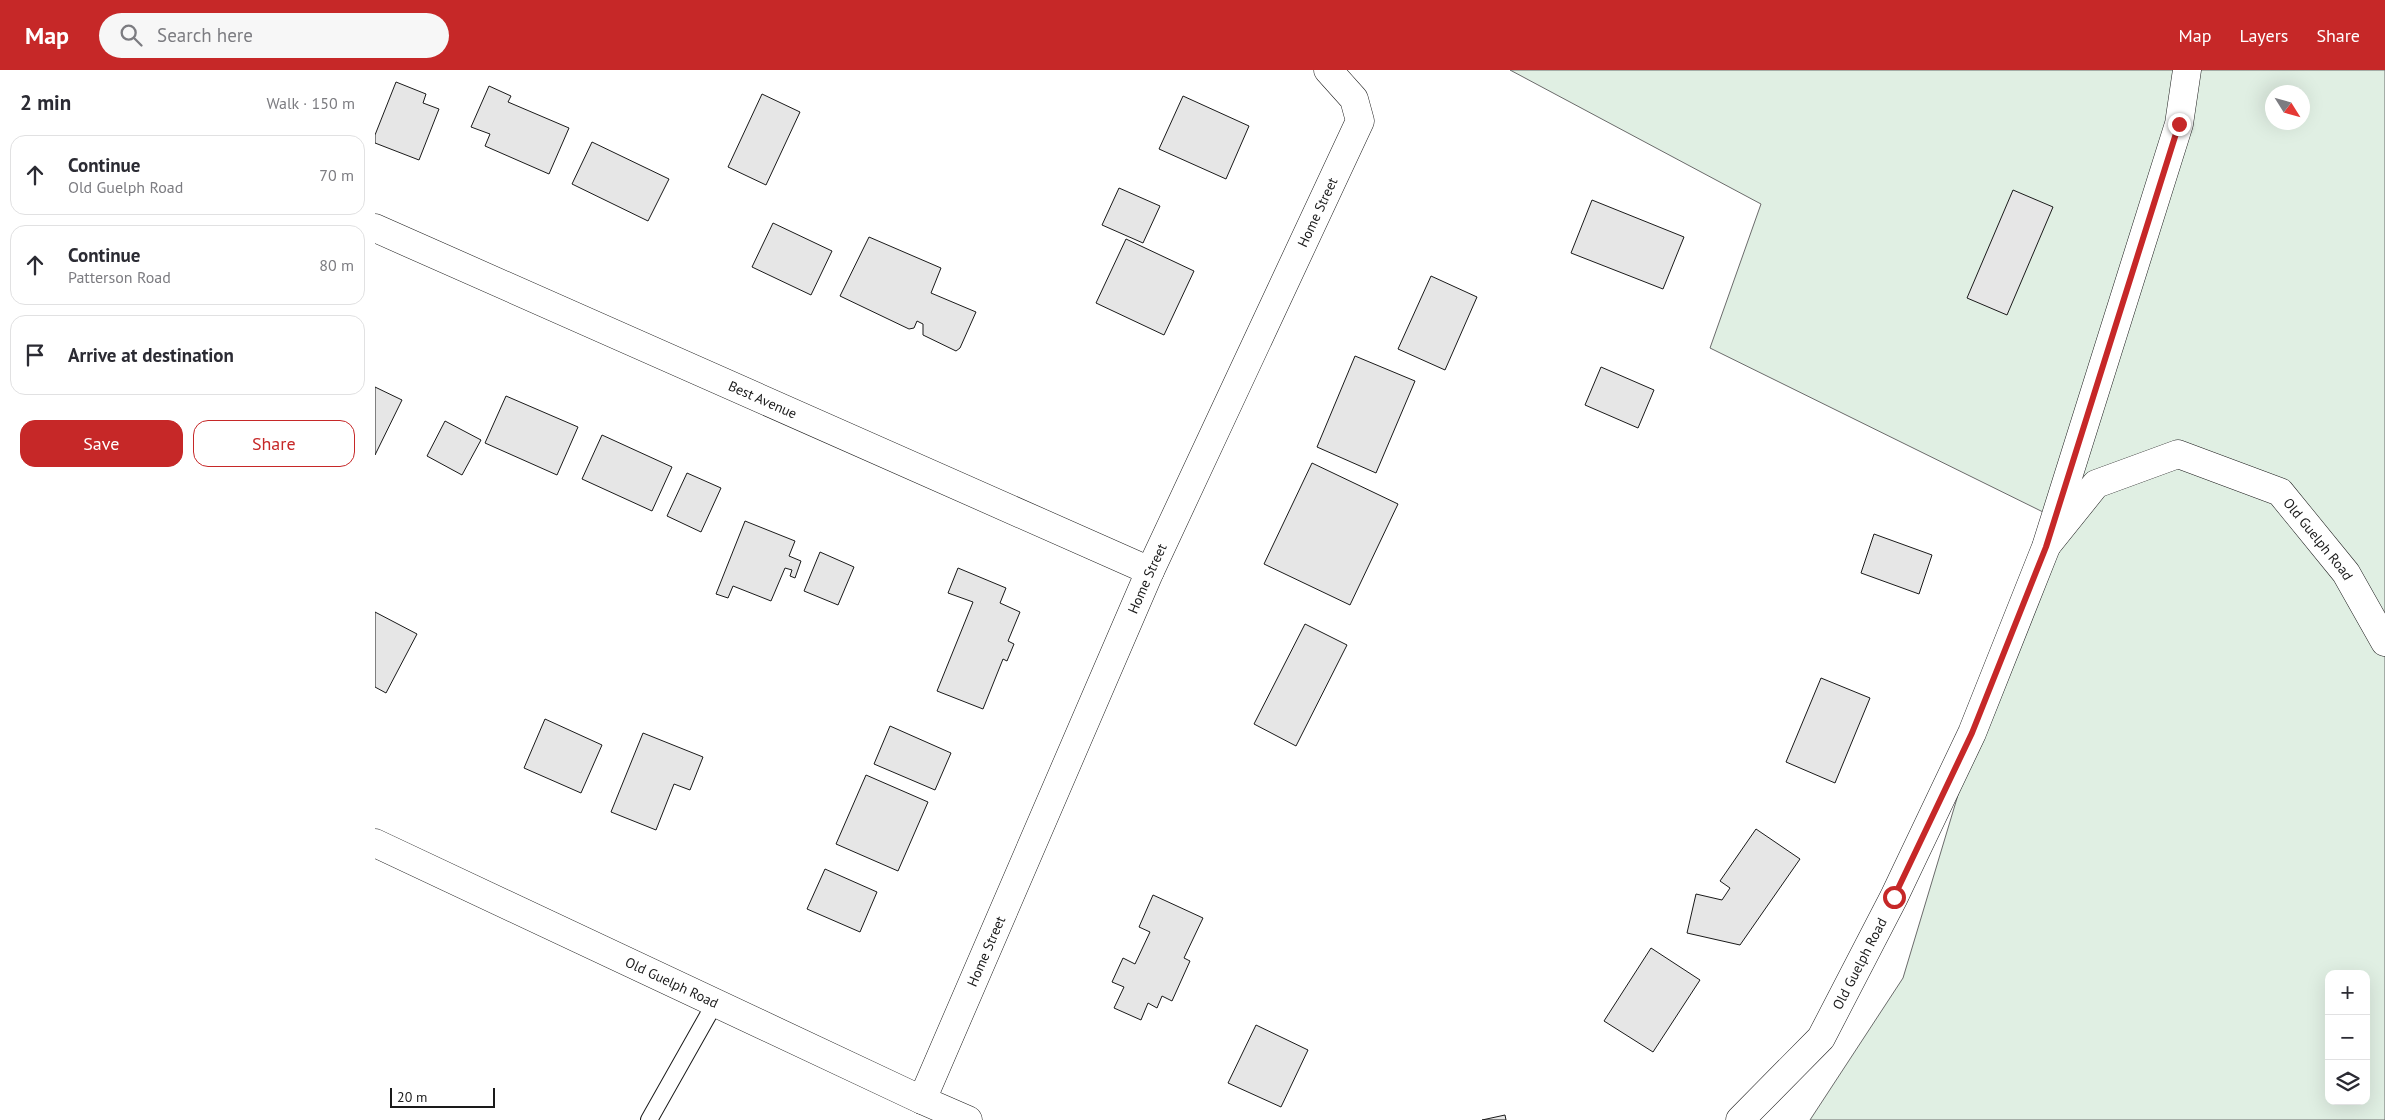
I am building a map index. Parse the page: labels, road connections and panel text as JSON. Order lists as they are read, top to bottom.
{
  "streets": {
    "street": ["Home Street", "Best Avenue", "Old Guelph Road"]
  },
  "crossings": [
    ["Home Street", "Best Avenue"],
    ["Home Street", "Old Guelph Road"]
  ],
  "scale_bar": "20 m",
  "north": "bottom right",
  "page": {
    "header": "Map",
    "search": "Search here",
    "nav": ["Map", "Layers", "Share"],
    "heading": ["2 min", "Walk · 150 m"],
    "list": [
      ["Continue", "Old Guelph Road", "70 m"],
      ["Continue", "Patterson Road", "80 m"],
      "Arrive at destination"
    ],
    "buttons": ["Save", "Share"],
    "map_buttons": ["+", "−"],
    "scale": "20 m"
  }
}
